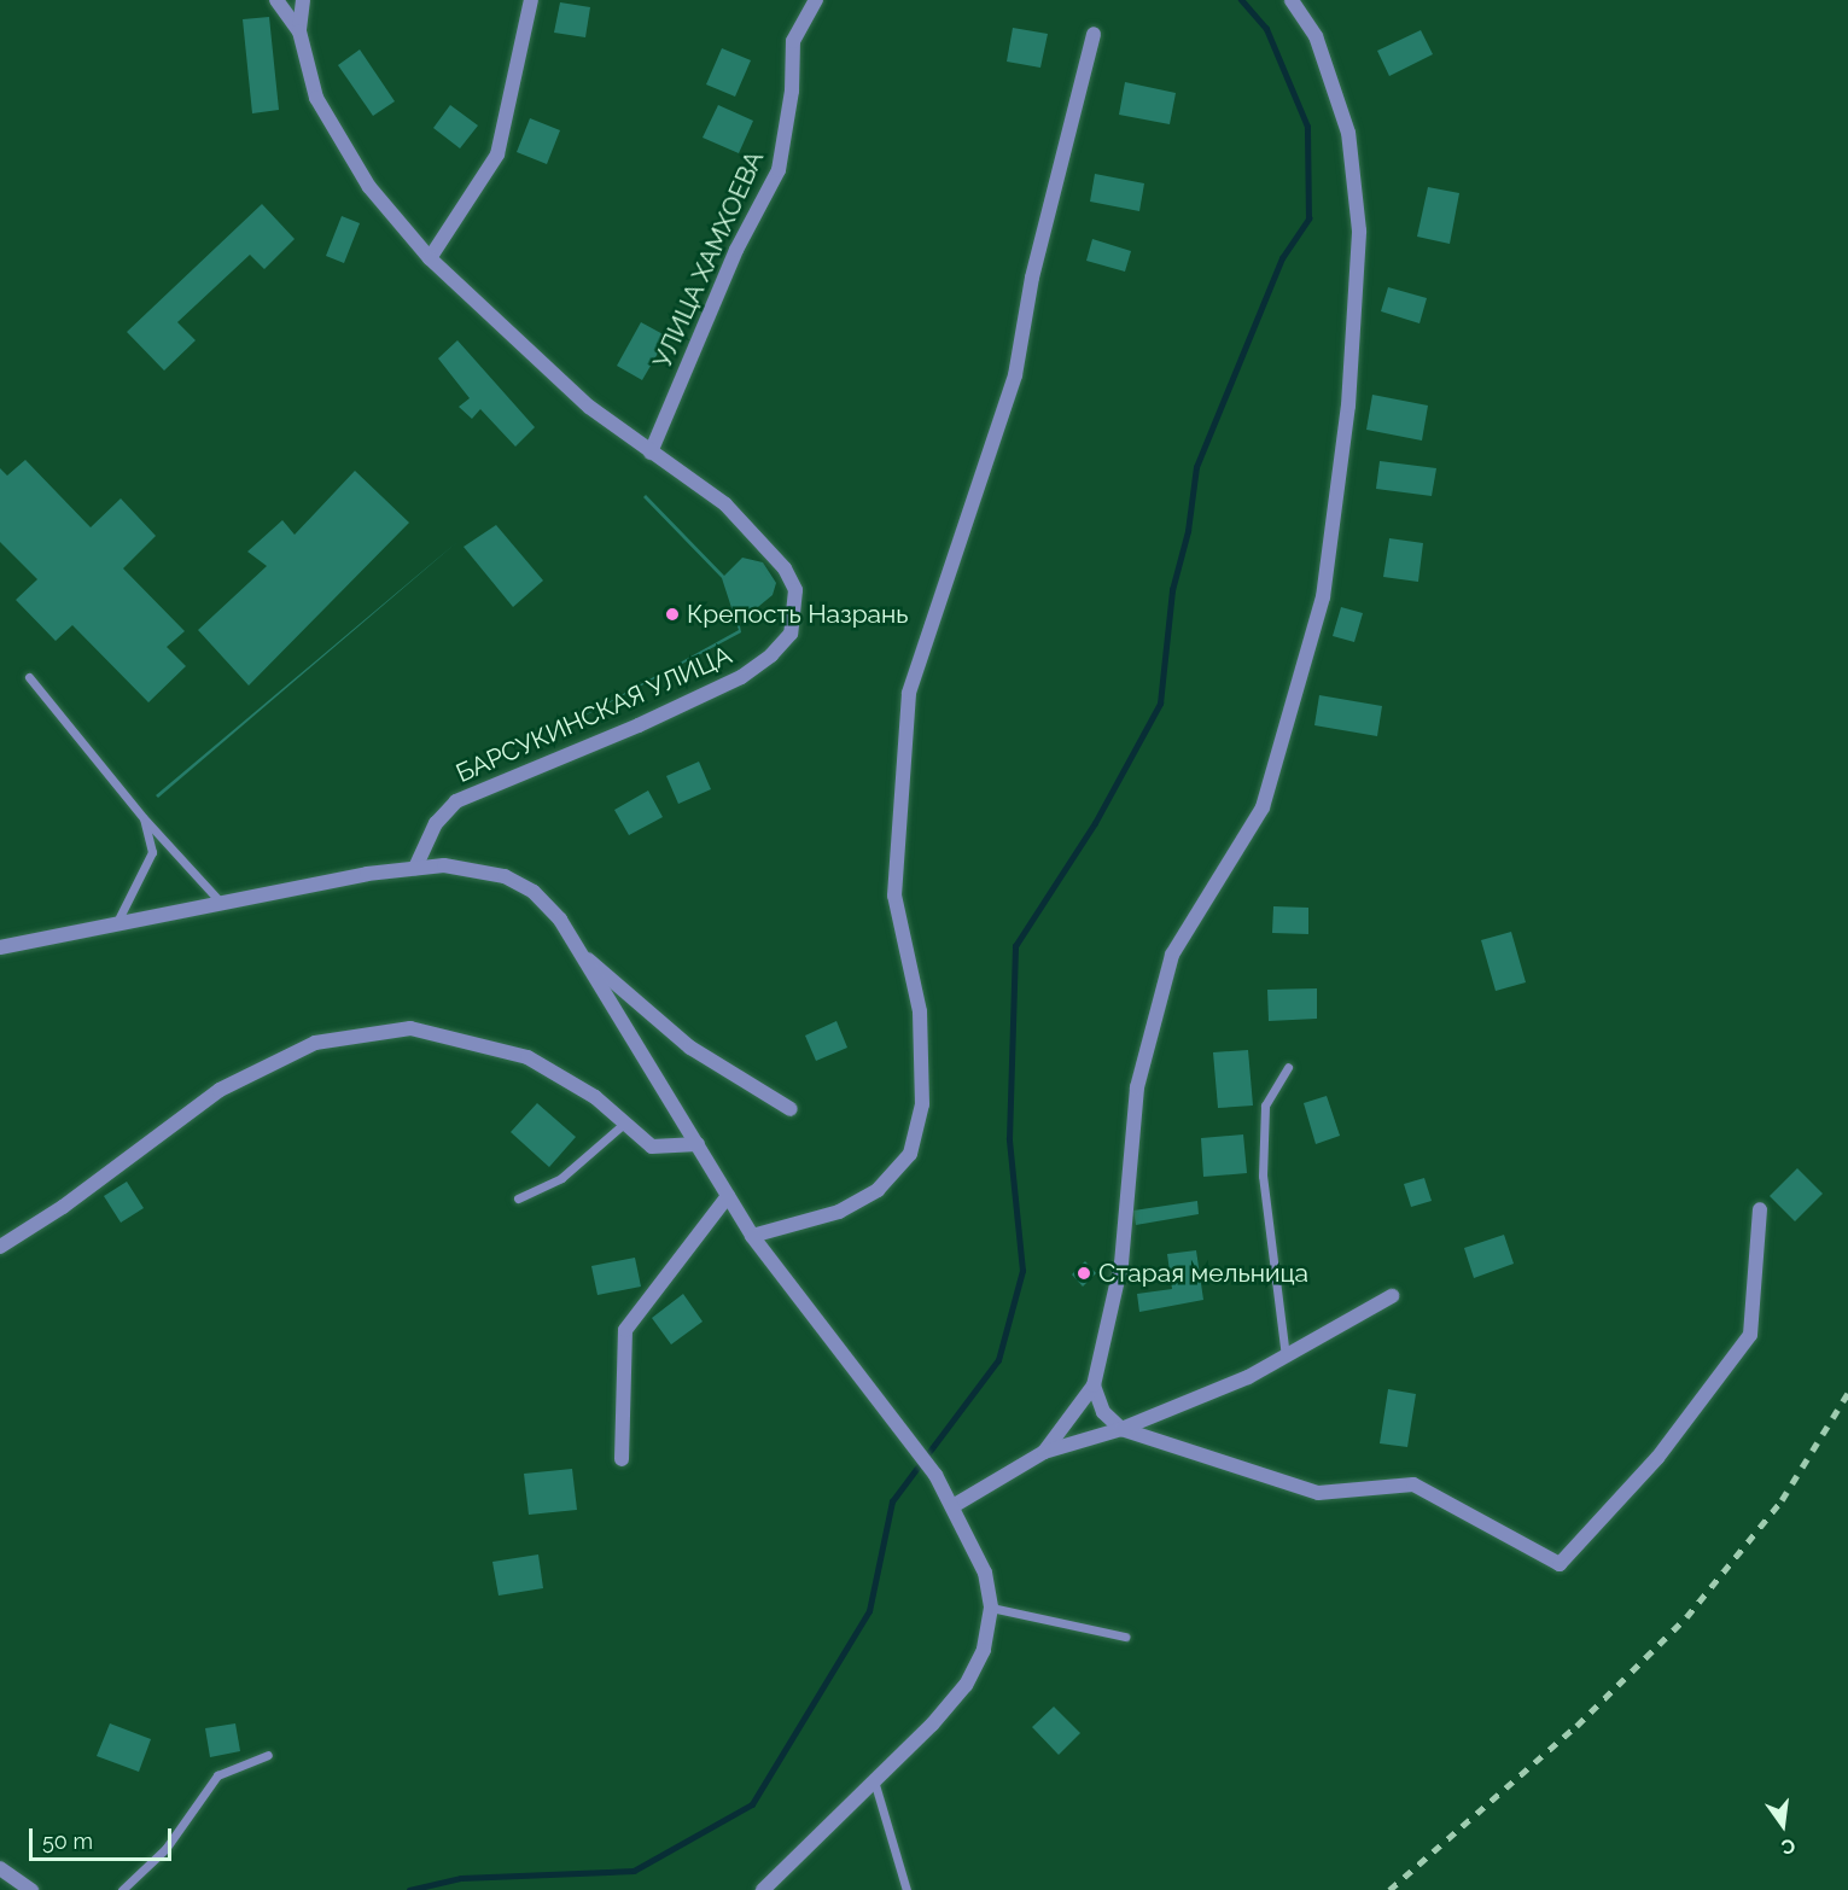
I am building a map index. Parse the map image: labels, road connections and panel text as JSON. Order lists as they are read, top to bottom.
{
  "streets": {
    "street": ["УЛИЦА ХАМХОЕВА", "БАРСУКИНСКАЯ УЛИЦА"]
  },
  "crossings": [
    ["УЛИЦА ХАМХОЕВА", "БАРСУКИНСКАЯ УЛИЦА"]
  ],
  "places": ["Крепость Назрань", "Старая мельница"],
  "scale_bar": "50 m",
  "north": "bottom"
}
